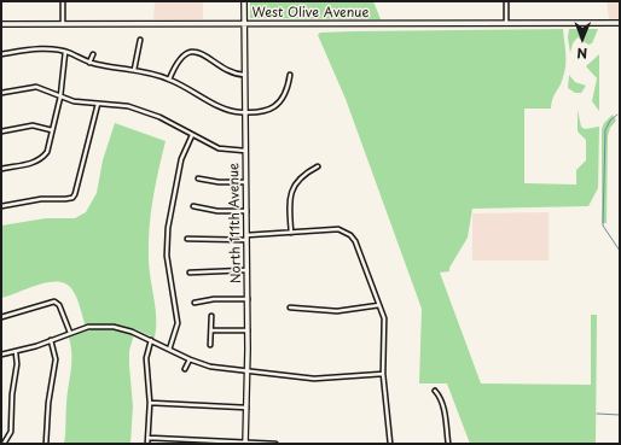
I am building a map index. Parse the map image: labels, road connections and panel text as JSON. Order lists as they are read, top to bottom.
{
  "streets": {
    "main road": ["West Olive Avenue", "North 111th Avenue"]
  },
  "crossings": [
    ["West Olive Avenue", "North 111th Avenue"]
  ],
  "north": "bottom"
}
